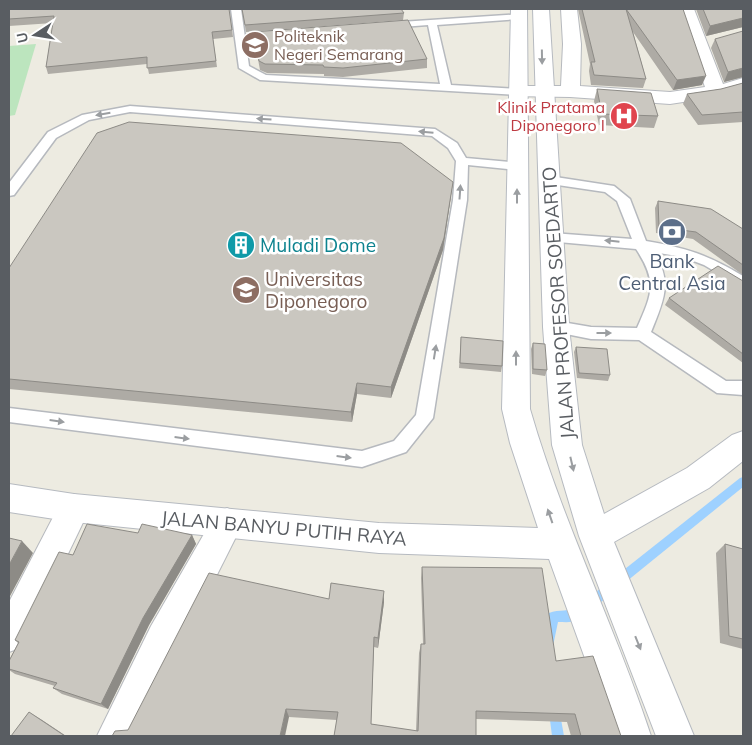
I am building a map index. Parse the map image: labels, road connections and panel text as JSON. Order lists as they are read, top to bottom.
{
  "streets": {
    "main road": ["JALAN PROFESOR SOEDARTO", "JALAN BANYU PUTIH RAYA"]
  },
  "crossings": [
    ["JALAN PROFESOR SOEDARTO", "JALAN BANYU PUTIH RAYA"]
  ],
  "places": {
    "school or university": ["Politeknik Negeri Semarang", "Universitas Diponegoro"],
    "hospital": ["Klinik Pratama Diponegoro I"],
    "bank": ["Bank Central Asia"],
    "building": ["Muladi Dome"]
  },
  "north": "left"
}
